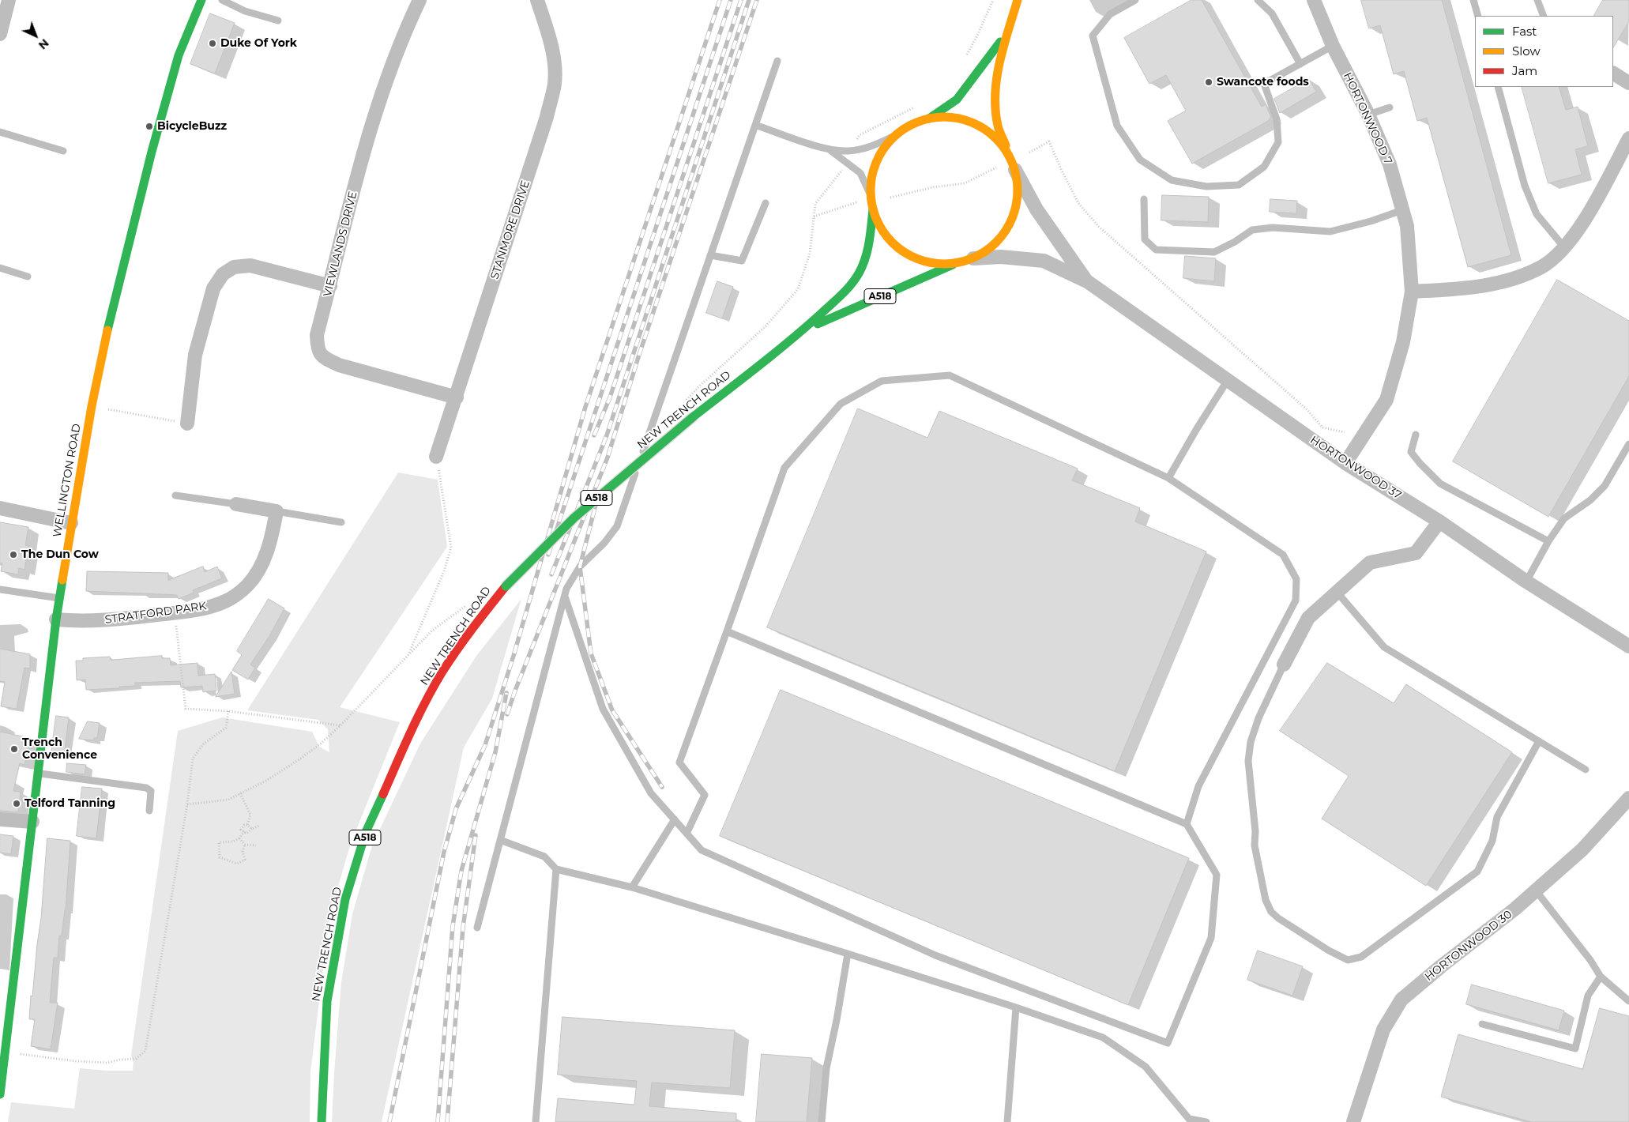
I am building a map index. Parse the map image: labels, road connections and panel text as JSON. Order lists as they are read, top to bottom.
{
  "streets": {
    "main road": ["A518", "NEW TRENCH ROAD", "WELLINGTON ROAD"],
    "street": [
      "HORTONWOOD 7",
      "STANMORE DRIVE",
      "VIEWLANDS DRIVE",
      "HORTONWOOD 37",
      "STRATFORD PARK",
      "HORTONWOOD 30"
    ]
  },
  "crossings": [
    ["HORTONWOOD 7", "HORTONWOOD 37"],
    ["STANMORE DRIVE", "VIEWLANDS DRIVE"],
    ["WELLINGTON ROAD", "STRATFORD PARK"]
  ],
  "places": [
    "Duke Of York",
    "Swancote foods",
    "BicycleBuzz",
    "The Dun Cow",
    "Trench Convenience",
    "Telford Tanning"
  ],
  "legend": ["Fast", "Slow", "Jam"],
  "north": "bottom right"
}
